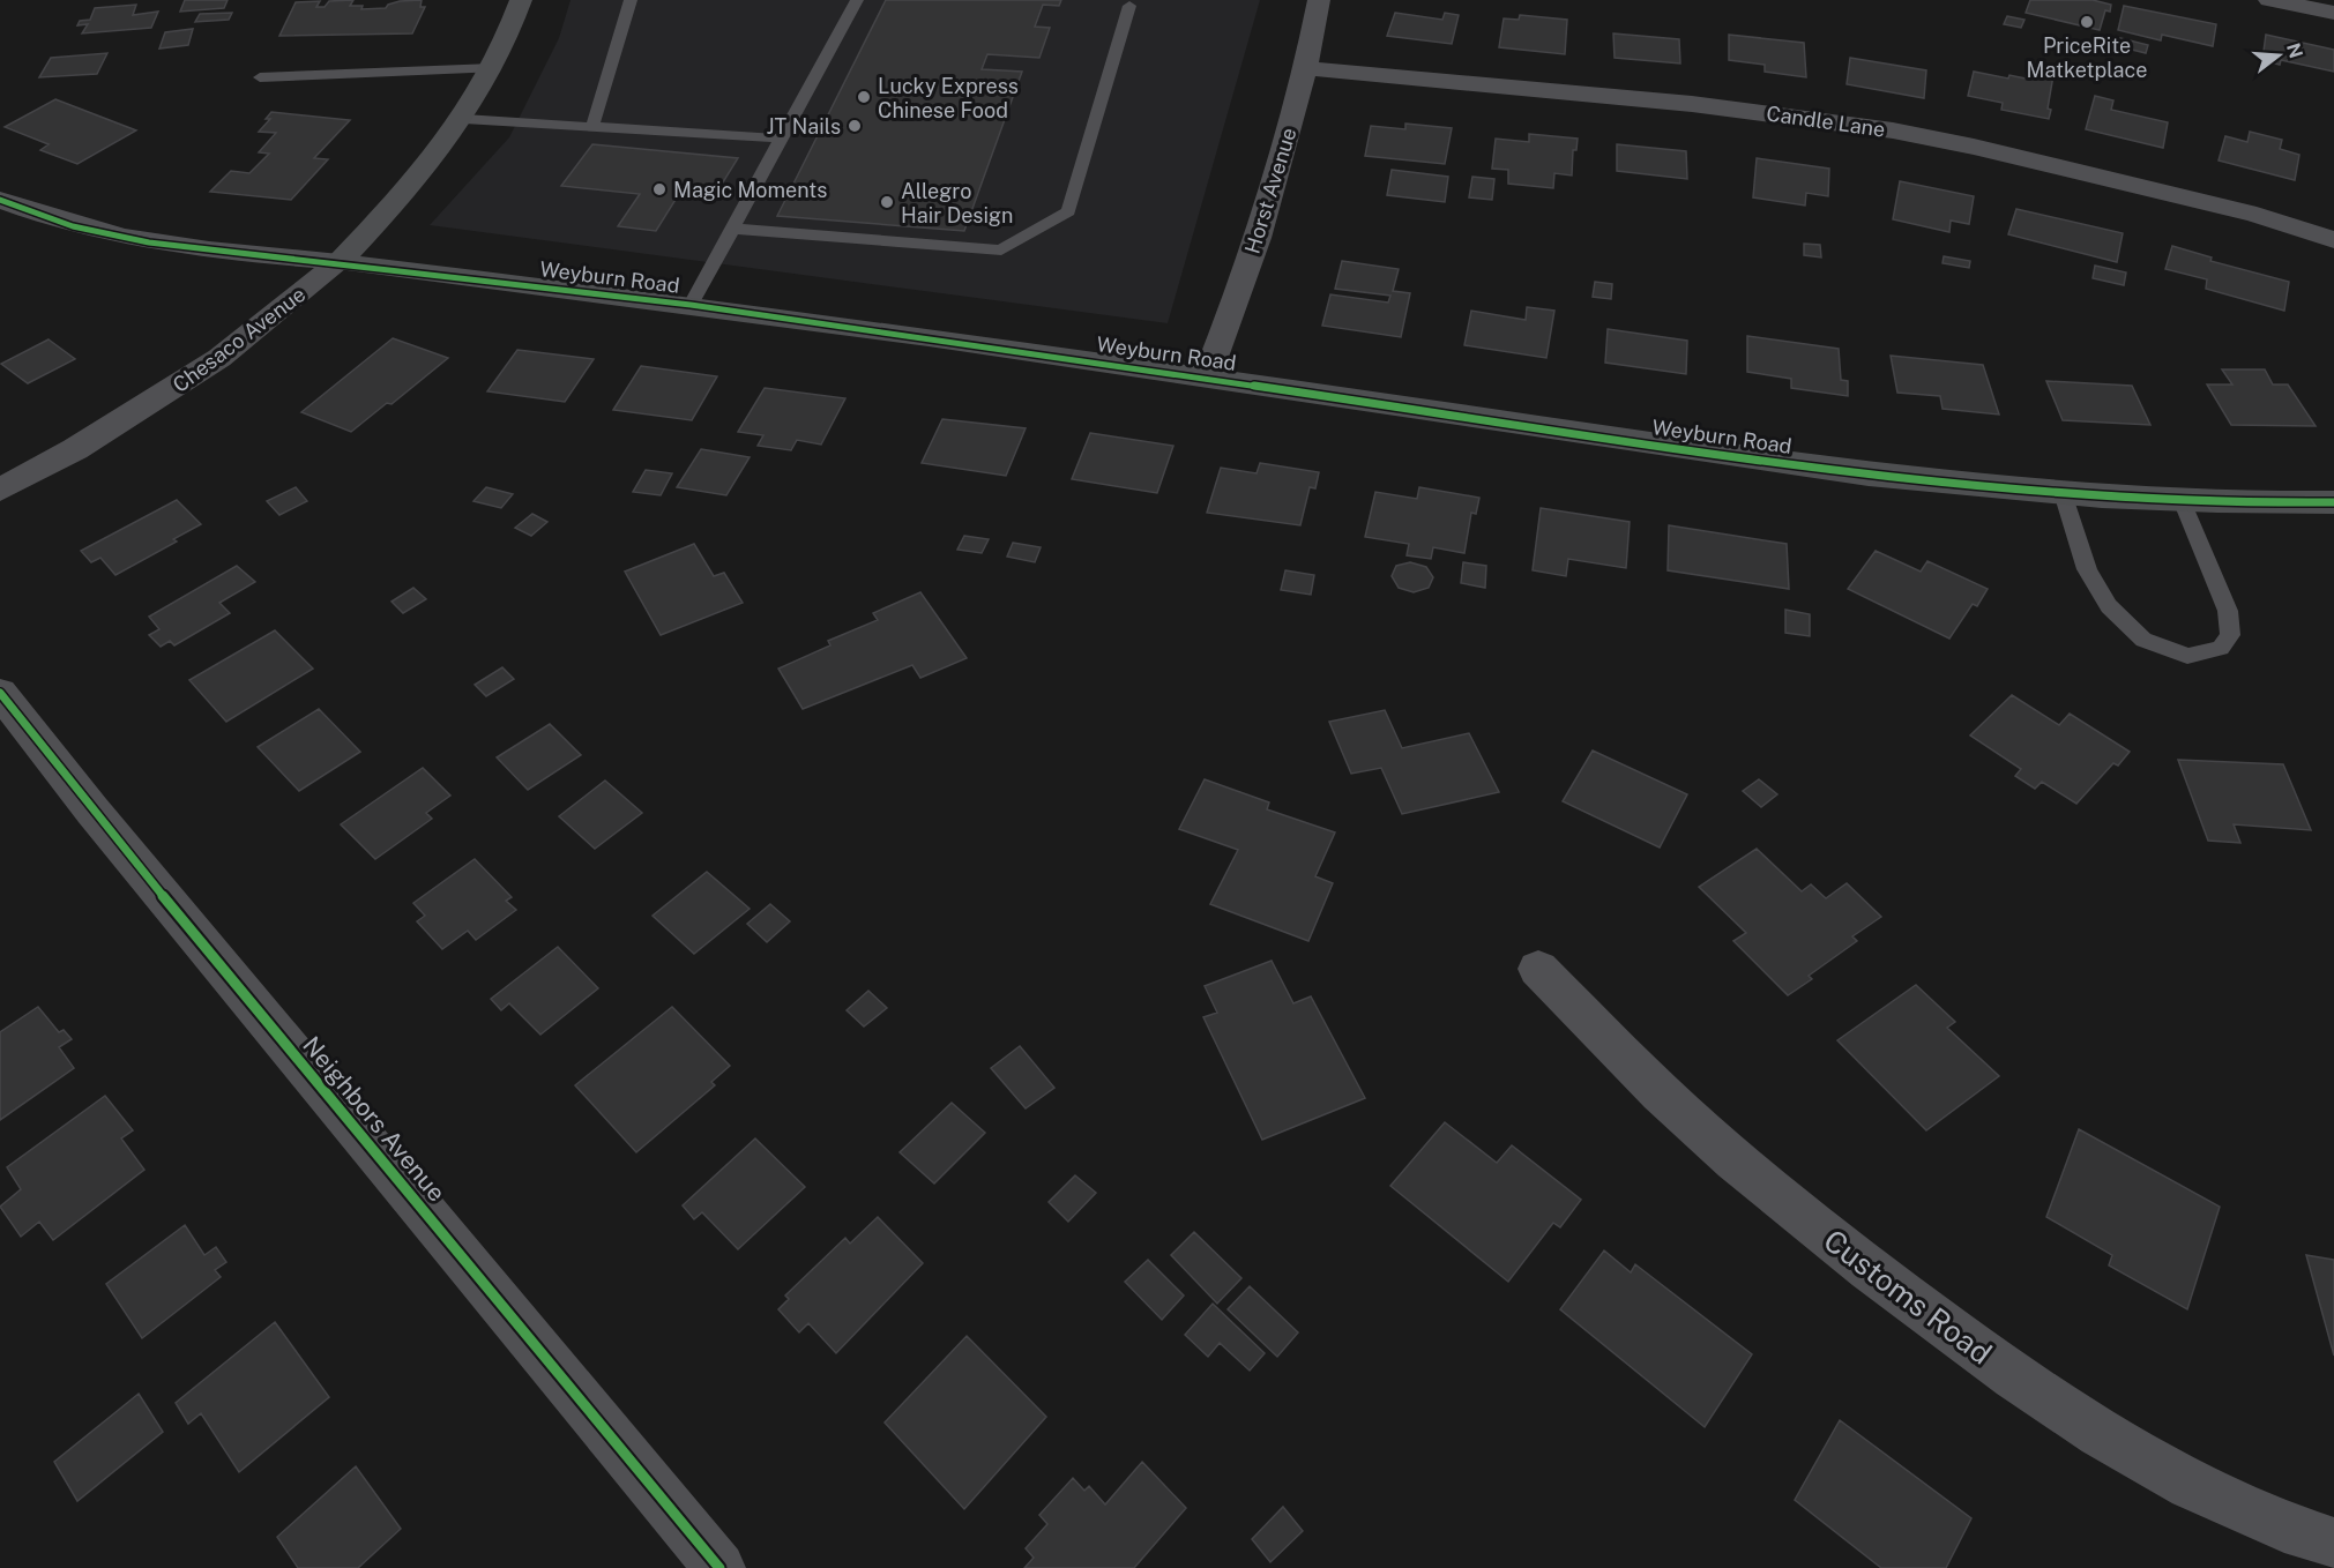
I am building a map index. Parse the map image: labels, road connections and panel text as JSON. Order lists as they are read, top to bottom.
{
  "streets": {
    "street": [
      "Candle Lane",
      "Horst Avenue",
      "Weyburn Road",
      "Chesaco Avenue",
      "Neighbors Avenue",
      "Customs Road"
    ]
  },
  "crossings": [
    ["Candle Lane", "Horst Avenue"],
    ["Horst Avenue", "Weyburn Road"],
    ["Weyburn Road", "Chesaco Avenue"]
  ],
  "places": [
    "PriceRite Matketplace",
    "Lucky Express Chinese Food",
    "JT Nails",
    "Magic Moments",
    "Allegro Hair Design"
  ],
  "north": "right"
}
